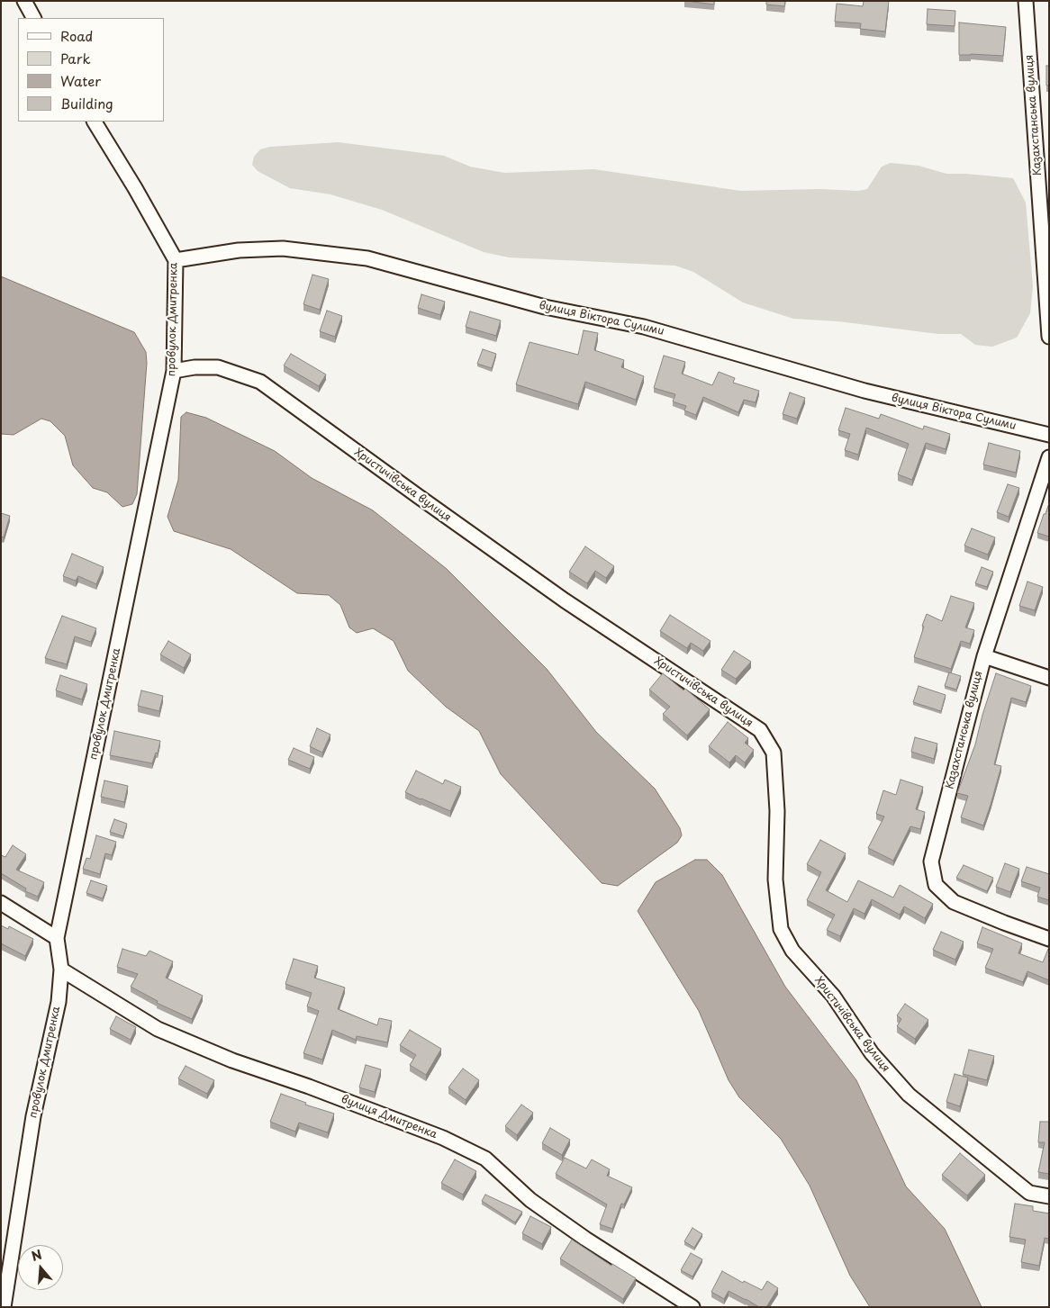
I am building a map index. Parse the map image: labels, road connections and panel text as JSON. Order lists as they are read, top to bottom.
{
  "streets": {
    "street": [
      "Казахстанська вулиця",
      "вулиця Віктора Сулими",
      "провулок Дмитренка",
      "Христичівська вулиця",
      "вулиця Дмитренка"
    ]
  },
  "crossings": [
    ["вулиця Віктора Сулими", "провулок Дмитренка"],
    ["провулок Дмитренка", "Христичівська вулиця"],
    ["провулок Дмитренка", "вулиця Дмитренка"]
  ],
  "legend": [
    "Road",
    "Park",
    "Water",
    "Building"
  ],
  "north": "top"
}
